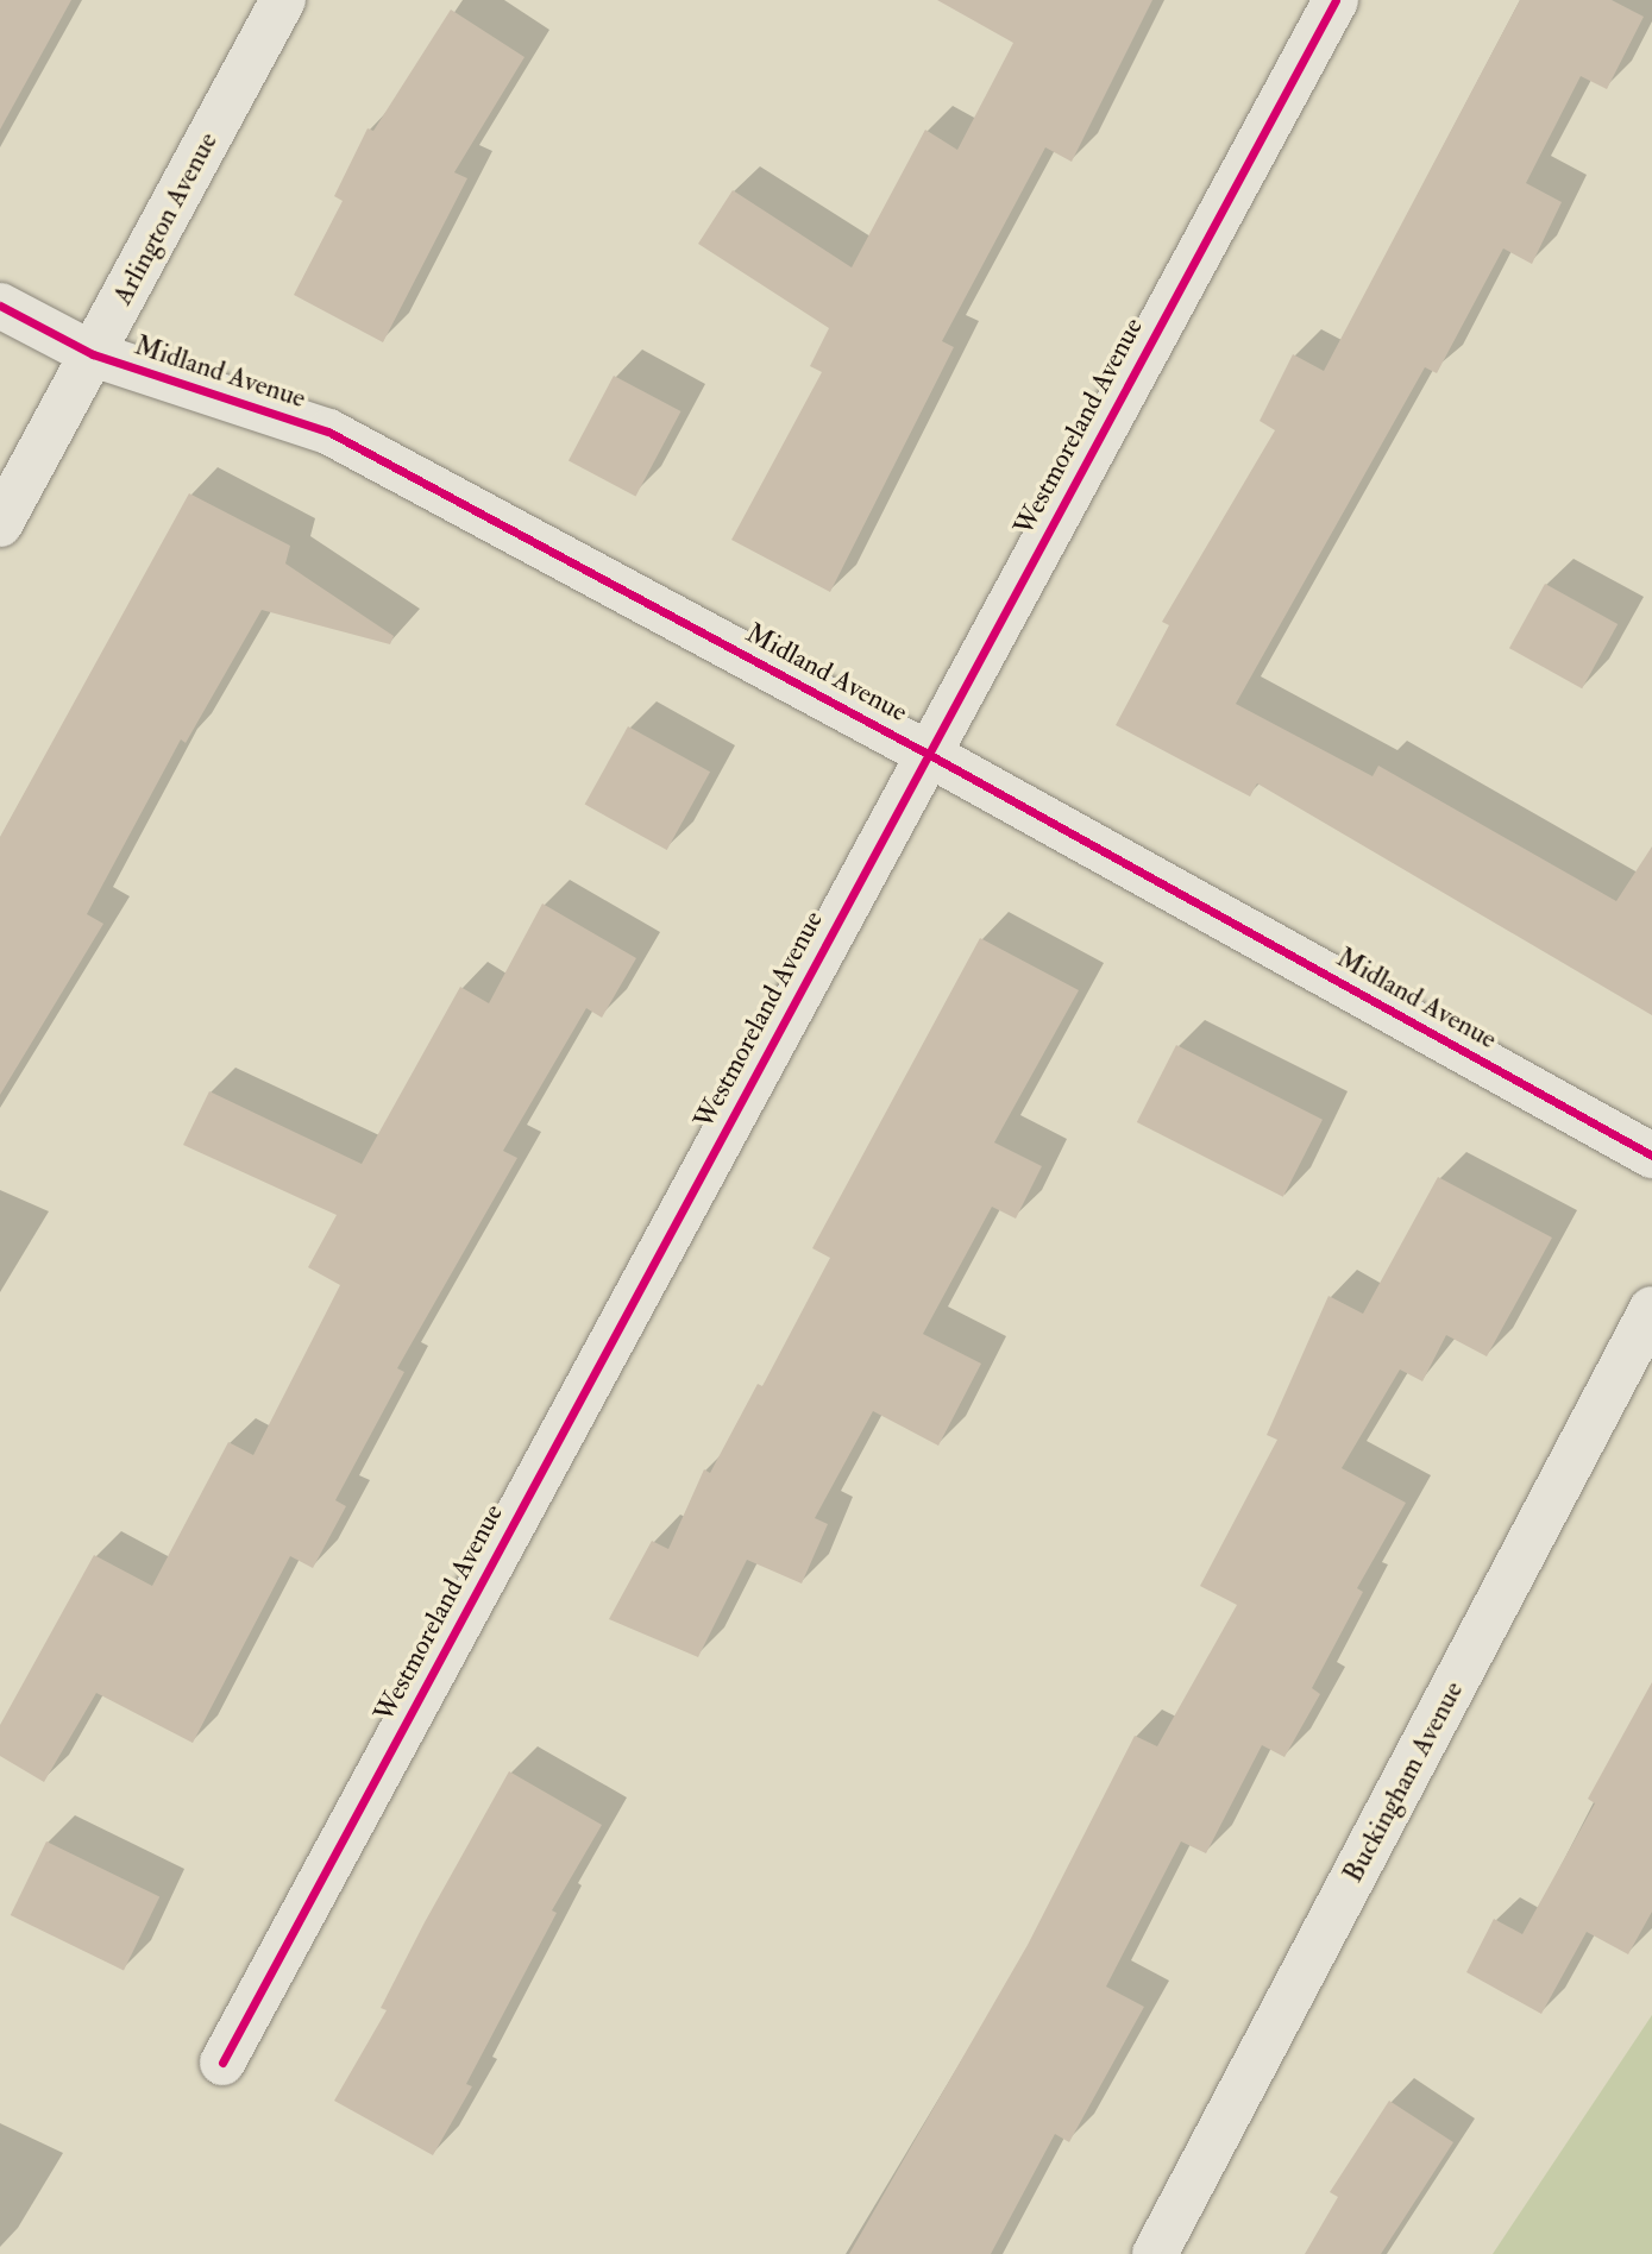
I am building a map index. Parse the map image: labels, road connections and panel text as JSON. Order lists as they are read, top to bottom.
{
  "streets": {
    "street": [
      "Arlington Avenue",
      "Midland Avenue",
      "Westmoreland Avenue",
      "Buckingham Avenue"
    ]
  },
  "crossings": [
    ["Arlington Avenue", "Midland Avenue"],
    ["Midland Avenue", "Westmoreland Avenue"]
  ]
}
